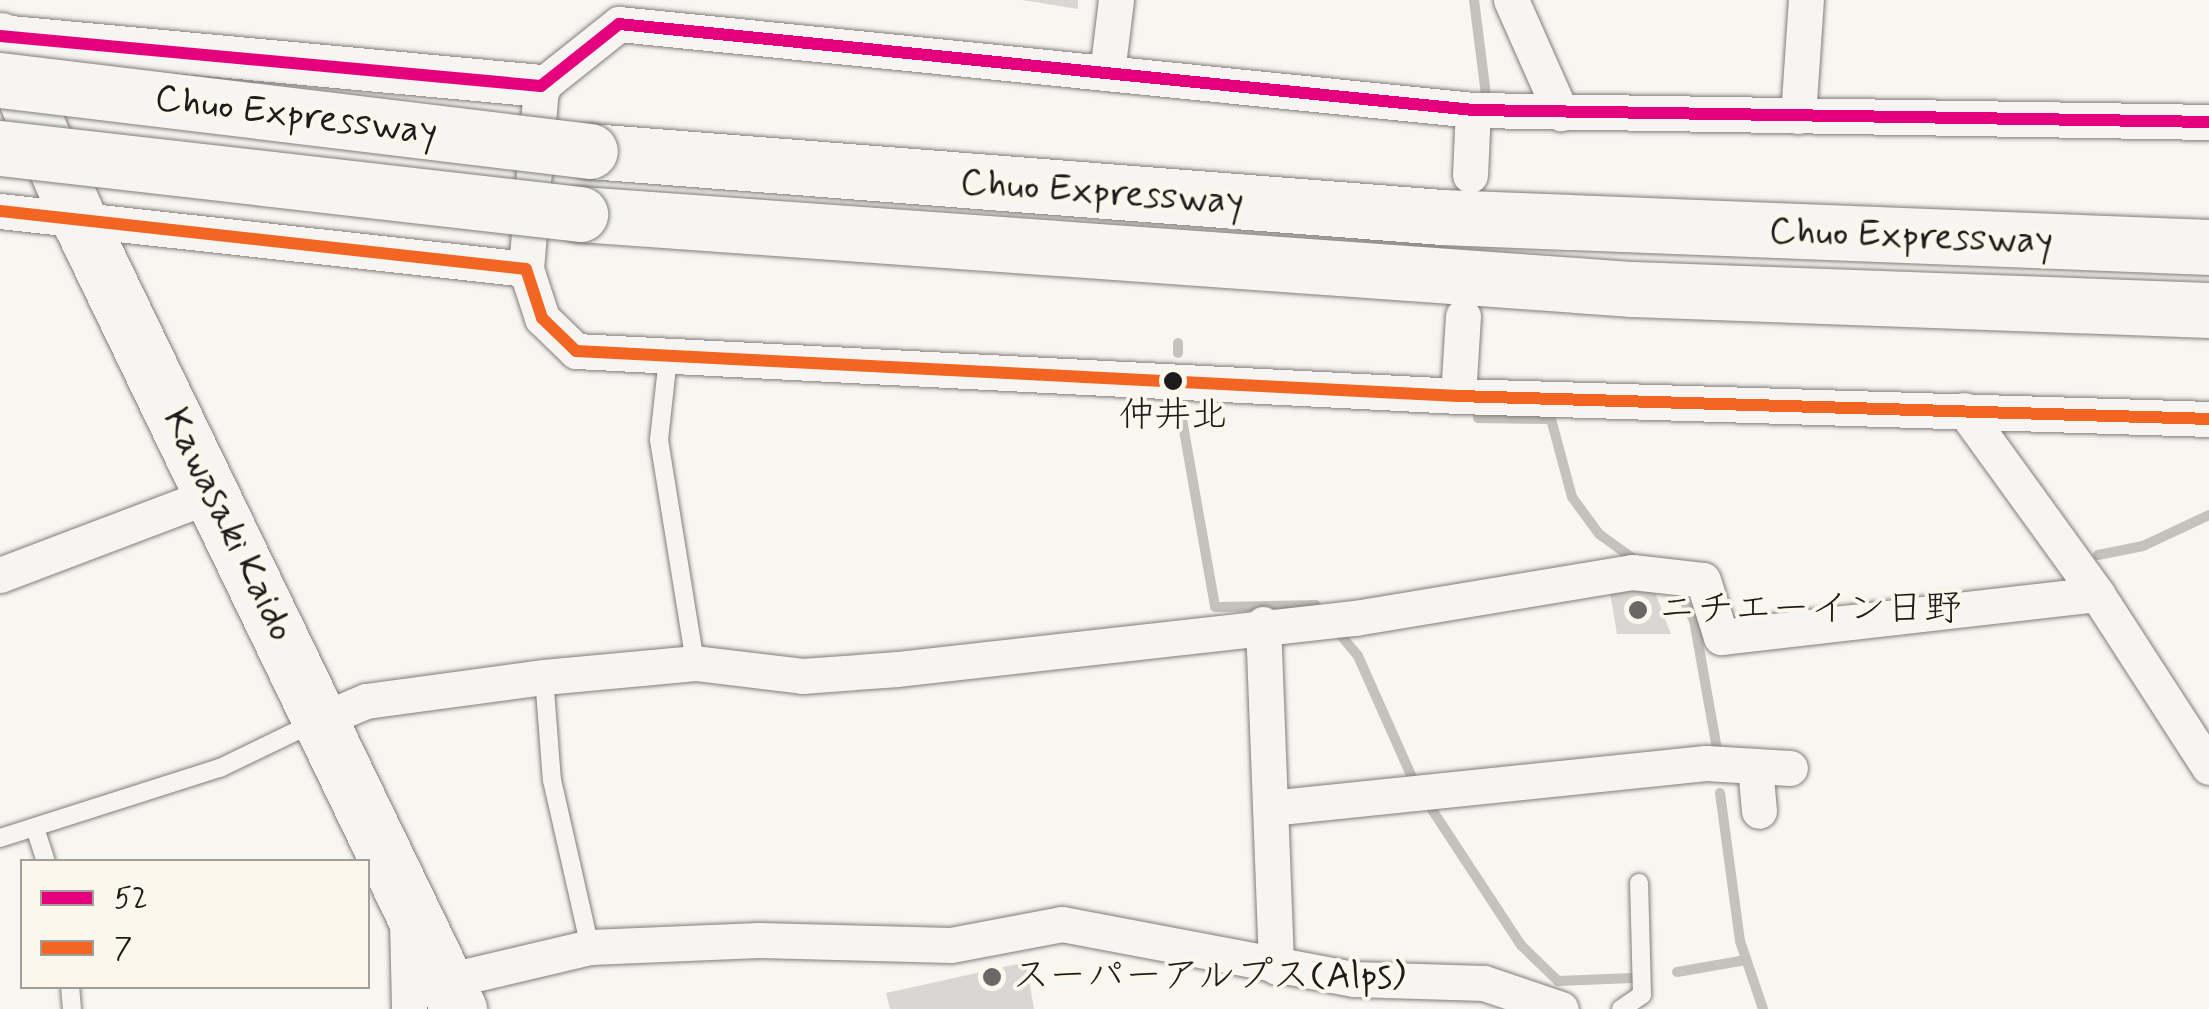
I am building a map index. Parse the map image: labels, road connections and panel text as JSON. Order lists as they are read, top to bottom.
{
  "streets": {
    "main road": ["Chuo Expressway", "Kawasaki Kaido"]
  },
  "places": ["仲井北", "ニチエーイン日野", "スーパーアルプス(Alps)"],
  "lines": ["transit line 52", "transit line 7"],
  "legend": ["52", "7"]
}
